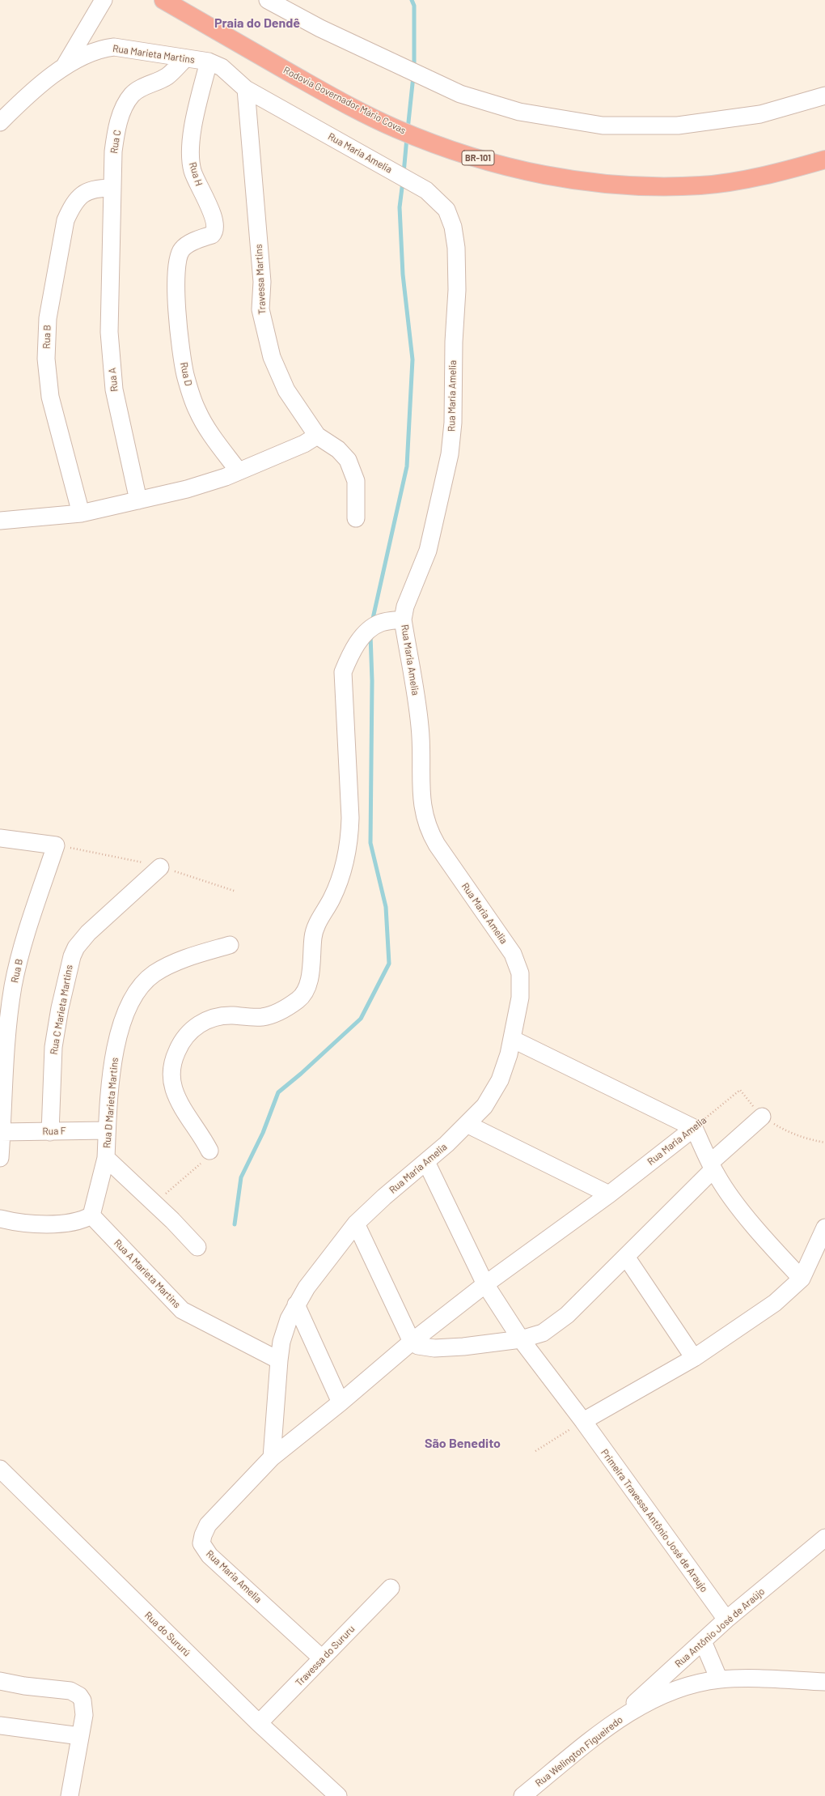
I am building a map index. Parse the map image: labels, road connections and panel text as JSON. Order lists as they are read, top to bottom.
{
  "streets": {
    "highway": ["Rodovia Governador Mário Covas", "BR-101"],
    "street": [
      "Rua Marieta Martins",
      "Rua C",
      "Rua Maria Amelia",
      "Rua H",
      "Travessa Martins",
      "Rua B",
      "Rua D",
      "Rua A",
      "Rua C Marieta Martins",
      "Rua D Marieta Martins",
      "Rua F",
      "Rua A Marieta Martins",
      "Primeira Travessa Antônio José de Araujo",
      "Rua Antônio José de Araújo",
      "Rua do Sururú",
      "Travessa do Sururu",
      "Rua Welington Figueiredo"
    ]
  },
  "crossings": [
    ["Rua Marieta Martins", "Rua C"],
    ["Rua Marieta Martins", "Rua Maria Amelia"],
    ["Rua Marieta Martins", "Rua H"],
    ["Rua Marieta Martins", "Travessa Martins"],
    ["Rua C", "Rua B"],
    ["Rua C", "Rua A"],
    ["Rua Maria Amelia", "Travessa Martins"],
    ["Rua Maria Amelia", "Rua A Marieta Martins"],
    ["Rua Maria Amelia", "Primeira Travessa Antônio José de Araujo"],
    ["Rua Maria Amelia", "Travessa do Sururu"],
    ["Rua H", "Rua D"],
    ["Rua B", "Rua F"],
    ["Rua C Marieta Martins", "Rua F"],
    ["Rua D Marieta Martins", "Rua F"],
    ["Primeira Travessa Antônio José de Araujo", "Rua Antônio José de Araújo"],
    ["Rua Antônio José de Araújo", "Rua Welington Figueiredo"],
    ["Rua do Sururú", "Travessa do Sururu"]
  ],
  "districts": ["Praia do Dendê", "São Benedito"]
}
